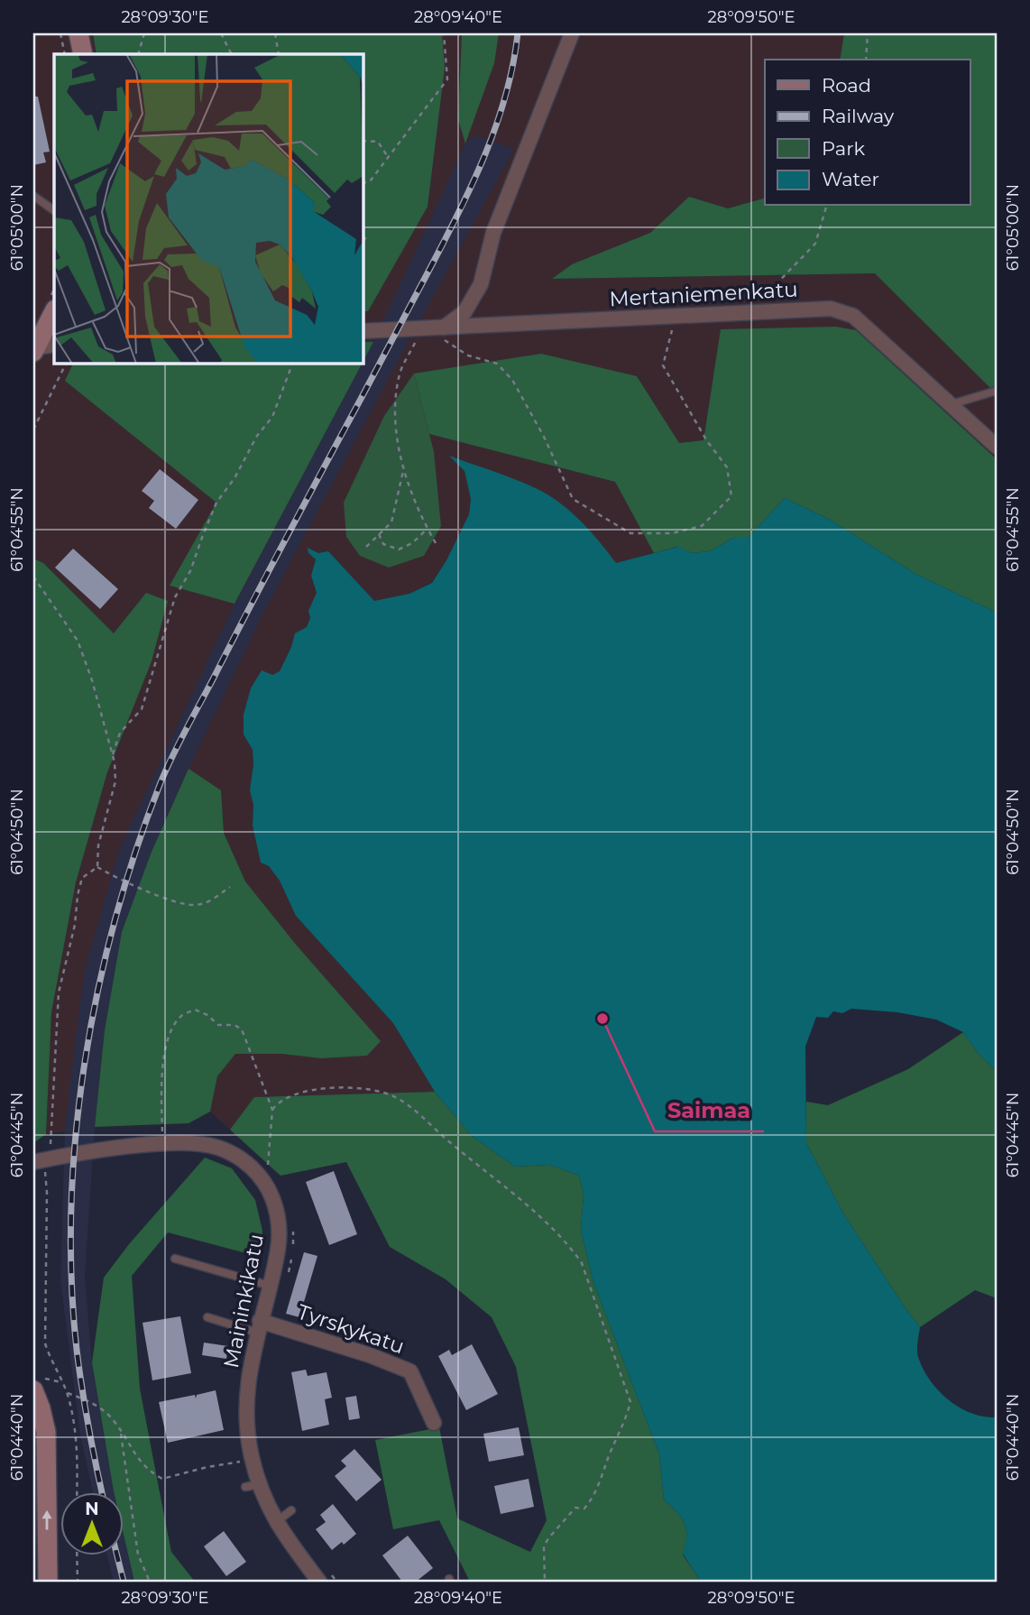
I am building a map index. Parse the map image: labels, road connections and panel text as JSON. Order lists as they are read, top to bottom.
{
  "streets": {
    "street": ["Mertaniemenkatu", "Maininkikatu", "Tyrskykatu"]
  },
  "crossings": [
    ["Maininkikatu", "Tyrskykatu"]
  ],
  "places": ["Saimaa"],
  "legend": [
    "Road",
    "Railway",
    "Park",
    "Water"
  ],
  "north": "top",
  "coordinates": [
    "28°09'30\"E",
    "28°09'40\"E",
    "28°09'50\"E",
    "61°05'00\"N",
    "61°04'55\"N",
    "61°04'50\"N",
    "61°04'45\"N",
    "61°04'40\"N"
  ]
}
